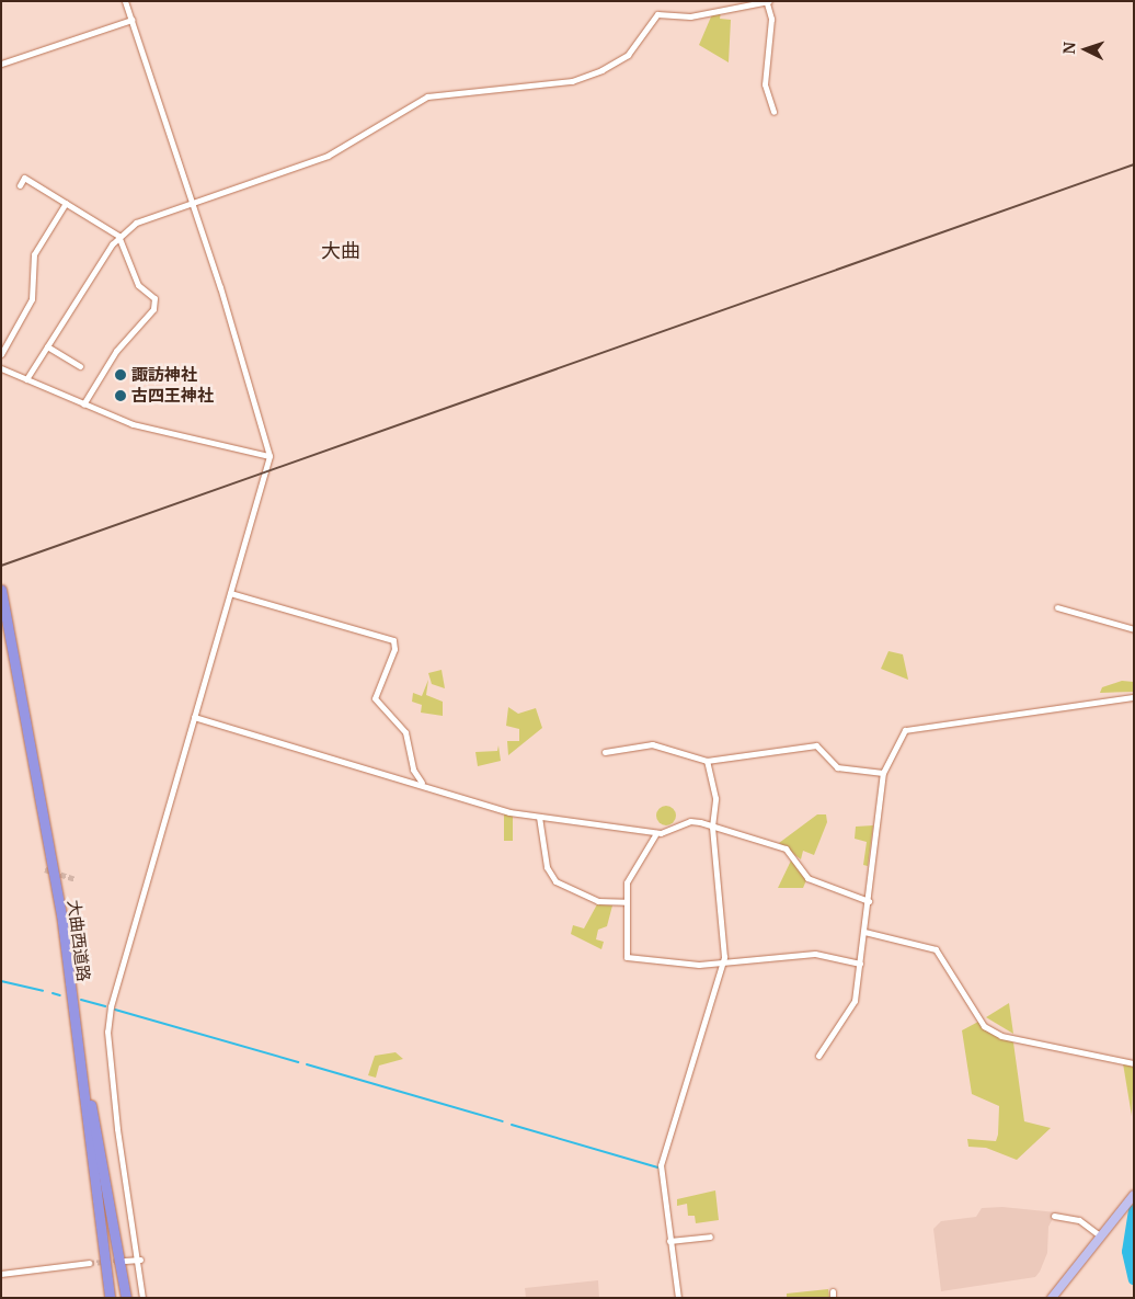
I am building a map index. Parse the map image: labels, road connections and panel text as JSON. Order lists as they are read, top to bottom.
{
  "streets": {
    "highway": ["大曲西道路"]
  },
  "districts": ["大曲"],
  "places": ["諏訪神社", "古四王神社"],
  "north": "left"
}
